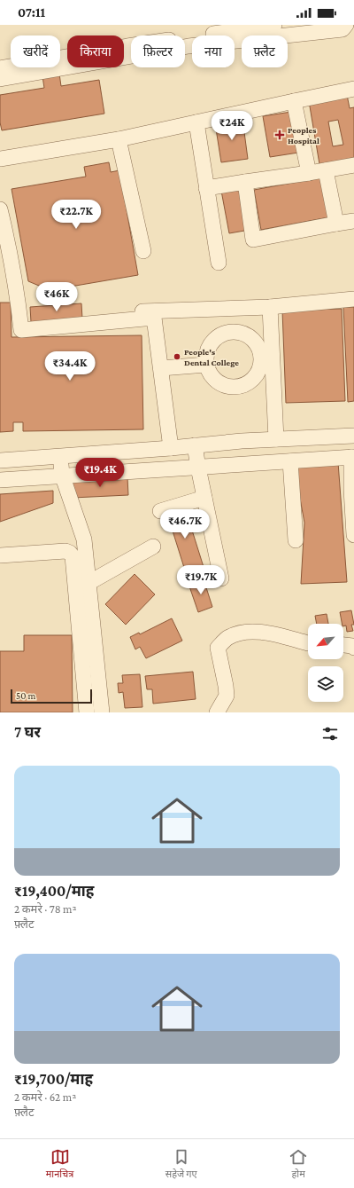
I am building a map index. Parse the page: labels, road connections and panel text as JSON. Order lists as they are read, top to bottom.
{
  "places": {
    "health": ["Peoples Hospital"],
    "other": ["People's Dental College"]
  },
  "scale_bar": "50 m",
  "north": "bottom left",
  "page": {
    "status": "07:11",
    "chip": [
      "खरीदें",
      "किराया",
      "फ़िल्टर",
      "नया",
      "फ़्लैट"
    ],
    "price": [
      "₹24K",
      "₹22.7K",
      "₹46K",
      "₹34.4K",
      "₹19.4K",
      "₹46.7K",
      "₹19.7K"
    ],
    "scale": "50 m",
    "heading": "7 घर",
    "list": [
      {
        "name": "₹19,400/माह",
        "note": "2 कमरे · 78 m² · फ़्लैट"
      },
      {
        "name": "₹19,700/माह",
        "note": "2 कमरे · 62 m² · फ़्लैट"
      }
    ],
    "tabs": ["मानचित्र", "सहेजे गए", "होम"]
  }
}
